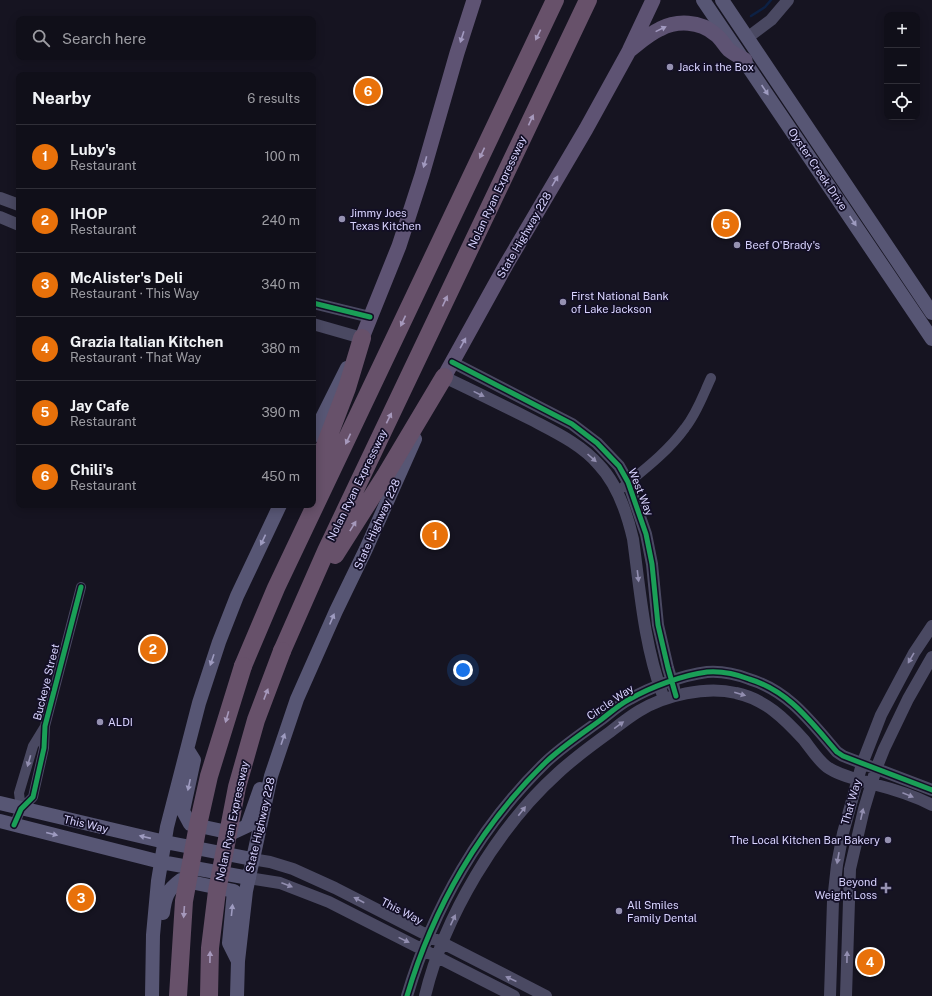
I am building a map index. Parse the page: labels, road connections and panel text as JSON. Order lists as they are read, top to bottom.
{
  "streets": {
    "highway": ["Nolan Ryan Expressway"],
    "main road": ["Oyster Creek Drive", "State Highway 228", "This Way"],
    "street": [
      "West Way",
      "Buckeye Street",
      "Circle Way",
      "That Way"
    ]
  },
  "crossings": [
    ["State Highway 228", "West Way"],
    ["State Highway 228", "This Way"],
    ["West Way", "Circle Way"],
    ["Buckeye Street", "This Way"],
    ["Circle Way", "That Way"],
    ["Circle Way", "This Way"]
  ],
  "places": {
    "other": [
      "Jack in the Box",
      "Jimmy Joes Texas Kitchen",
      "Beef O'Brady's",
      "First National Bank of Lake Jackson",
      "ALDI",
      "The Local Kitchen Bar Bakery",
      "All Smiles Family Dental"
    ],
    "health": ["Beyond Weight Loss"]
  },
  "page": {
    "map_buttons": ["+", "−"],
    "search": "Search here",
    "heading": ["Nearby", "6 results"],
    "pins": [
      "6",
      "5",
      "1",
      "2",
      "3",
      "4"
    ],
    "list": [
      {
        "mark": "1",
        "name": "Luby's",
        "note": "Restaurant",
        "value": "100 m"
      },
      {
        "mark": "2",
        "name": "IHOP",
        "note": "Restaurant",
        "value": "240 m"
      },
      {
        "mark": "3",
        "name": "McAlister's Deli",
        "note": "Restaurant · This Way",
        "value": "340 m"
      },
      {
        "mark": "4",
        "name": "Grazia Italian Kitchen",
        "note": "Restaurant · That Way",
        "value": "380 m"
      },
      {
        "mark": "5",
        "name": "Jay Cafe",
        "note": "Restaurant",
        "value": "390 m"
      },
      {
        "mark": "6",
        "name": "Chili's",
        "note": "Restaurant",
        "value": "450 m"
      }
    ]
  }
}
